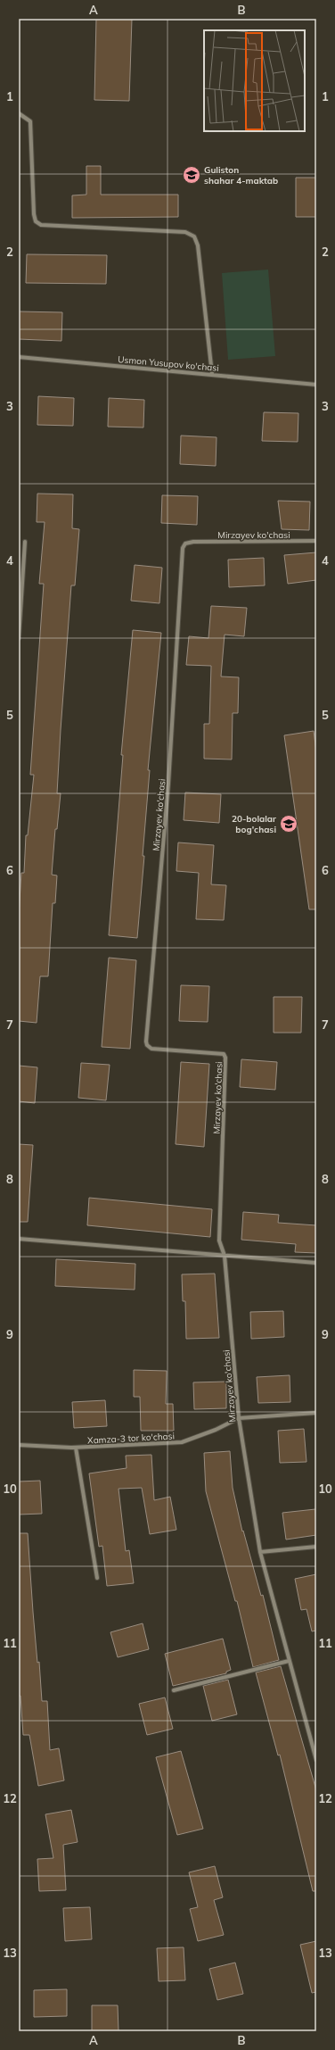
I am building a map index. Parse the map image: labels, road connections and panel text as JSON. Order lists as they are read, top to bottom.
{
  "streets": {
    "street": ["Usmon Yusupov ko'chasi", "Mirzayev ko'chasi", "Xamza-3 tor ko'chasi"]
  },
  "crossings": [
    ["Mirzayev ko'chasi", "Xamza-3 tor ko'chasi"]
  ],
  "places": {
    "school or university": ["Guliston shahar 4-maktab", "20-bolalar bog'chasi"]
  },
  "grid": {
    "columns": ["A", "B"],
    "rows": [
      "1",
      "2",
      "3",
      "4",
      "5",
      "6",
      "7",
      "8",
      "9",
      "10",
      "11",
      "12",
      "13"
    ]
  }
}
